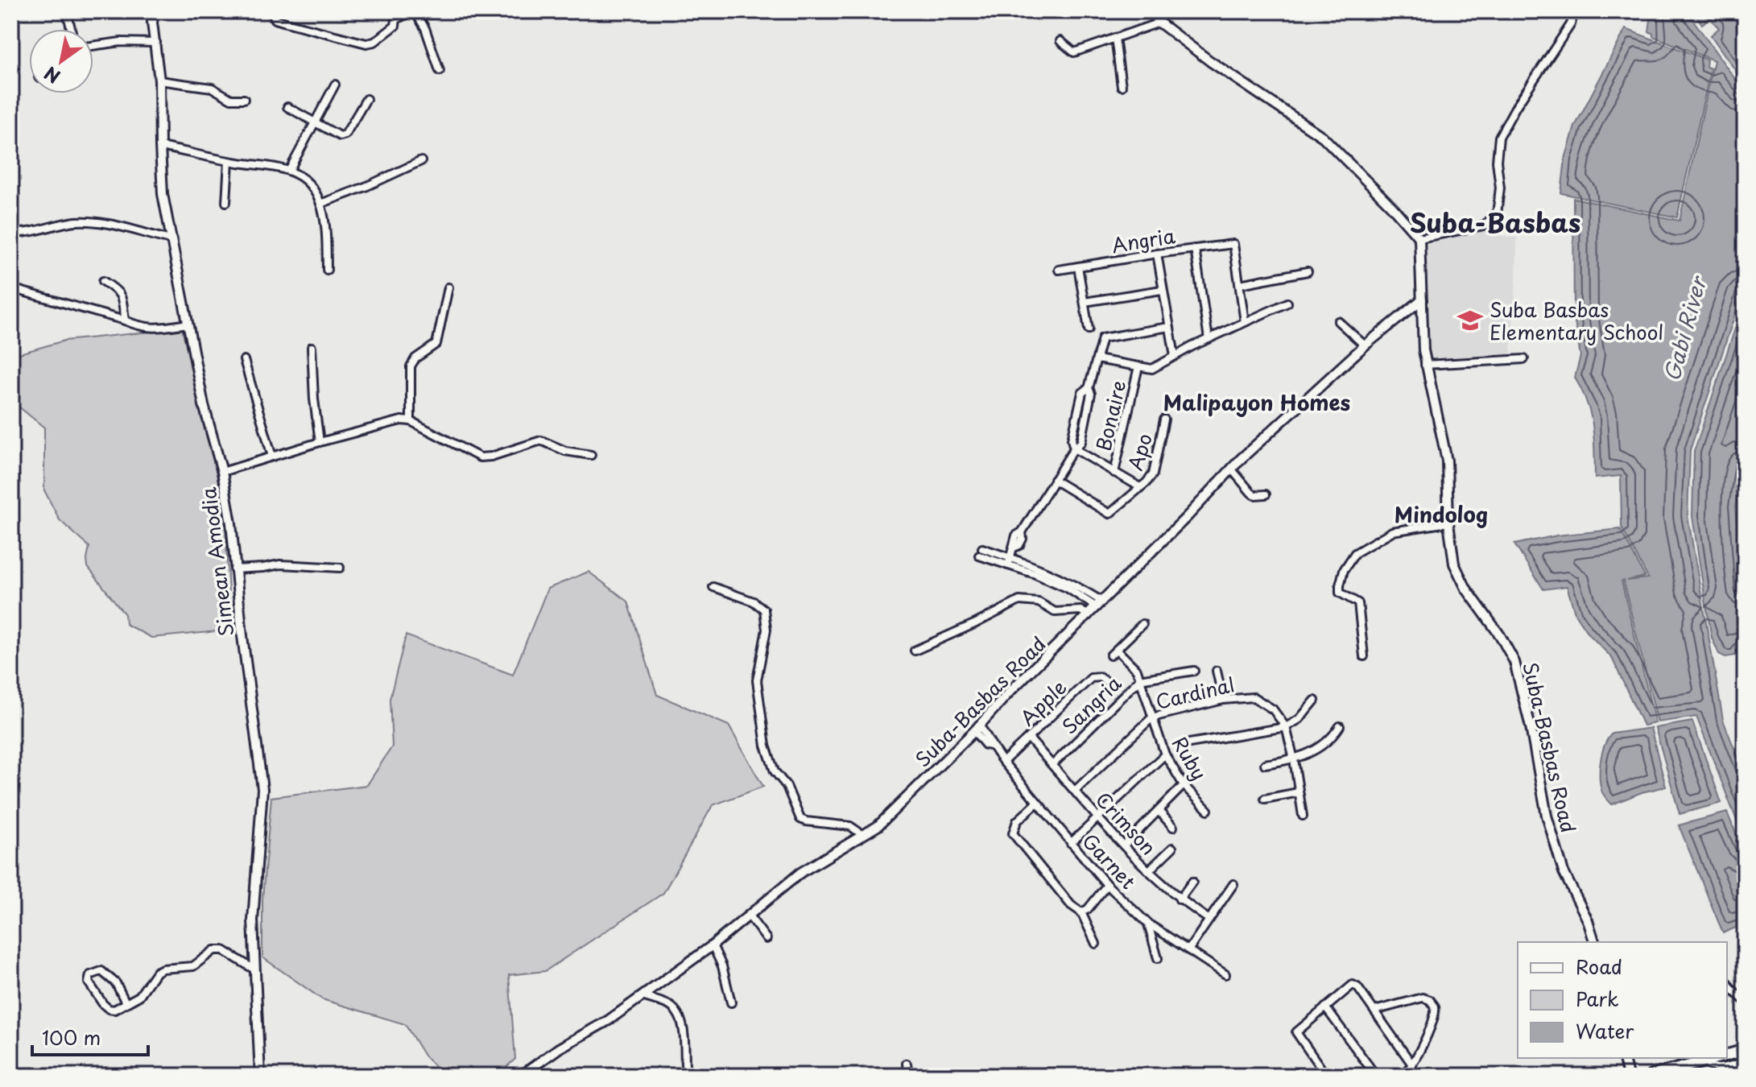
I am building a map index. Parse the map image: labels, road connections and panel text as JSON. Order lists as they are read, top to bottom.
{
  "streets": {
    "street": [
      "Angria",
      "Bonaire",
      "Apo",
      "Simean Amodia",
      "Cardinal",
      "Suba-Basbas Road",
      "Apple",
      "Sangria",
      "Ruby",
      "Crimson",
      "Garnet"
    ]
  },
  "crossings": [
    ["Cardinal", "Ruby"],
    ["Cardinal", "Crimson"],
    ["Suba-Basbas Road", "Garnet"],
    ["Apple", "Crimson"],
    ["Apple", "Garnet"],
    ["Sangria", "Ruby"],
    ["Sangria", "Crimson"]
  ],
  "districts": ["Suba-Basbas", "Malipayon Homes", "Mindolog"],
  "water": ["Gabi River"],
  "places": {
    "school or university": ["Suba Basbas Elementary School"]
  },
  "legend": ["Road", "Park", "Water"],
  "scale_bar": "100 m",
  "north": "bottom left"
}
